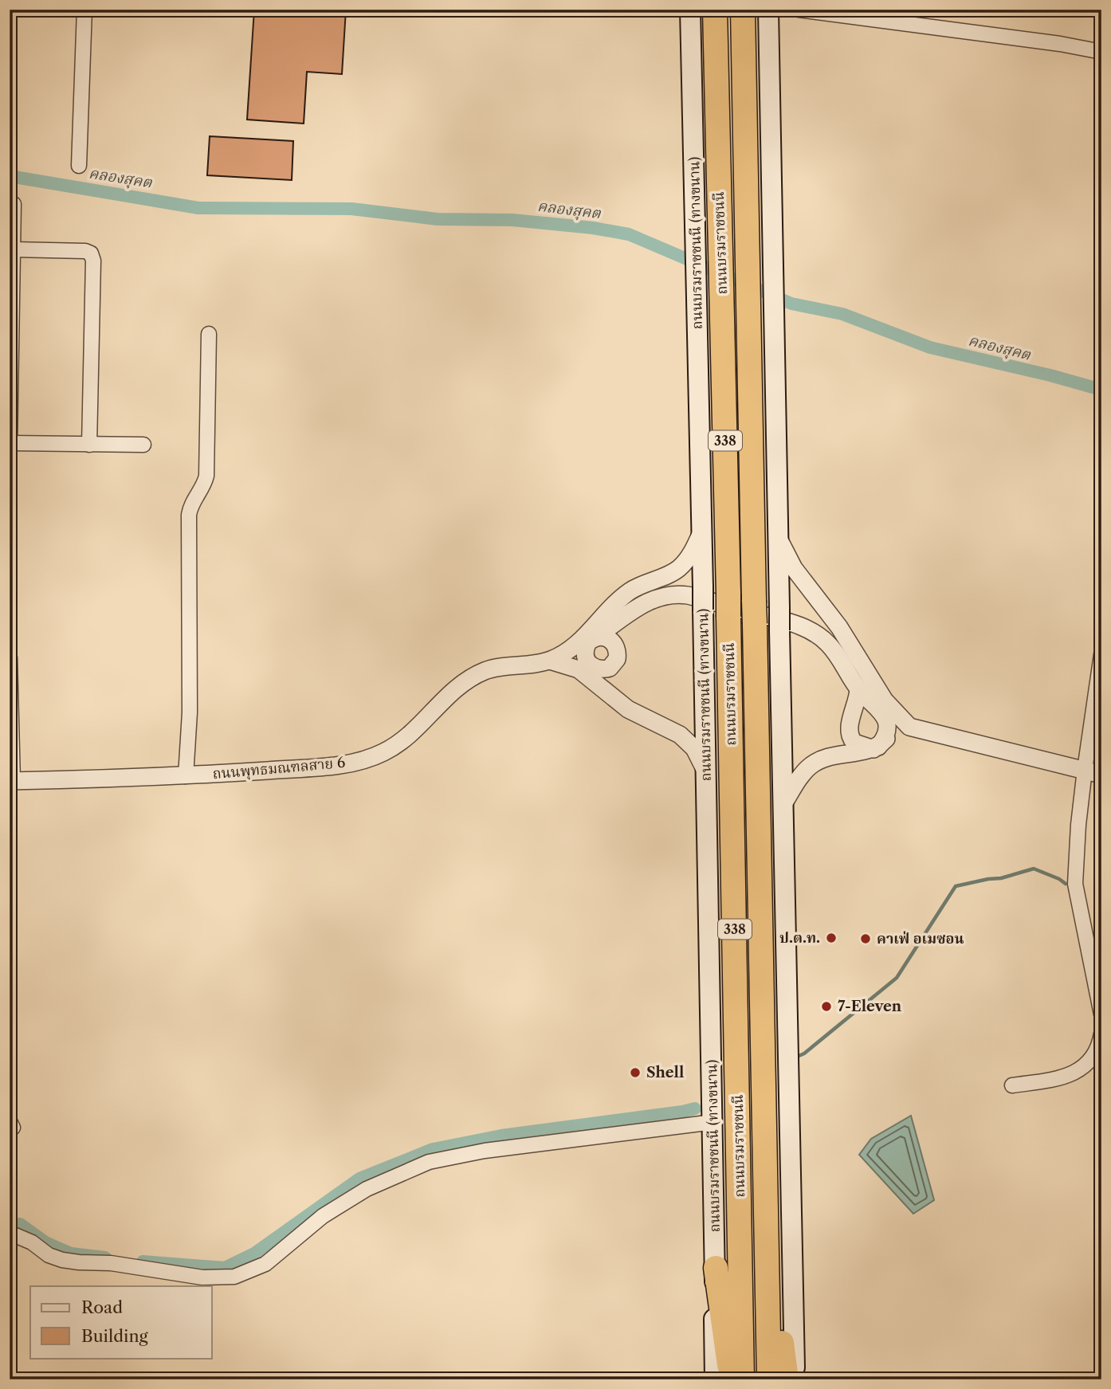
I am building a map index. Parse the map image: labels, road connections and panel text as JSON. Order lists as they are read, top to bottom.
{
  "streets": {
    "highway": ["ถนนบรมราชชนนี", "338"],
    "main road": ["ถนนบรมราชชนนี (ทางขนาน)"],
    "street": ["ถนนพุทธมณฑลสาย 6"]
  },
  "crossings": [
    ["ถนนบรมราชชนนี (ทางขนาน)", "ถนนพุทธมณฑลสาย 6"]
  ],
  "water": ["คลองสุคต"],
  "places": [
    "ป.ต.ท.",
    "คาเฟ่ อเมซอน",
    "7-Eleven",
    "Shell"
  ],
  "legend": ["Road", "Building"]
}
